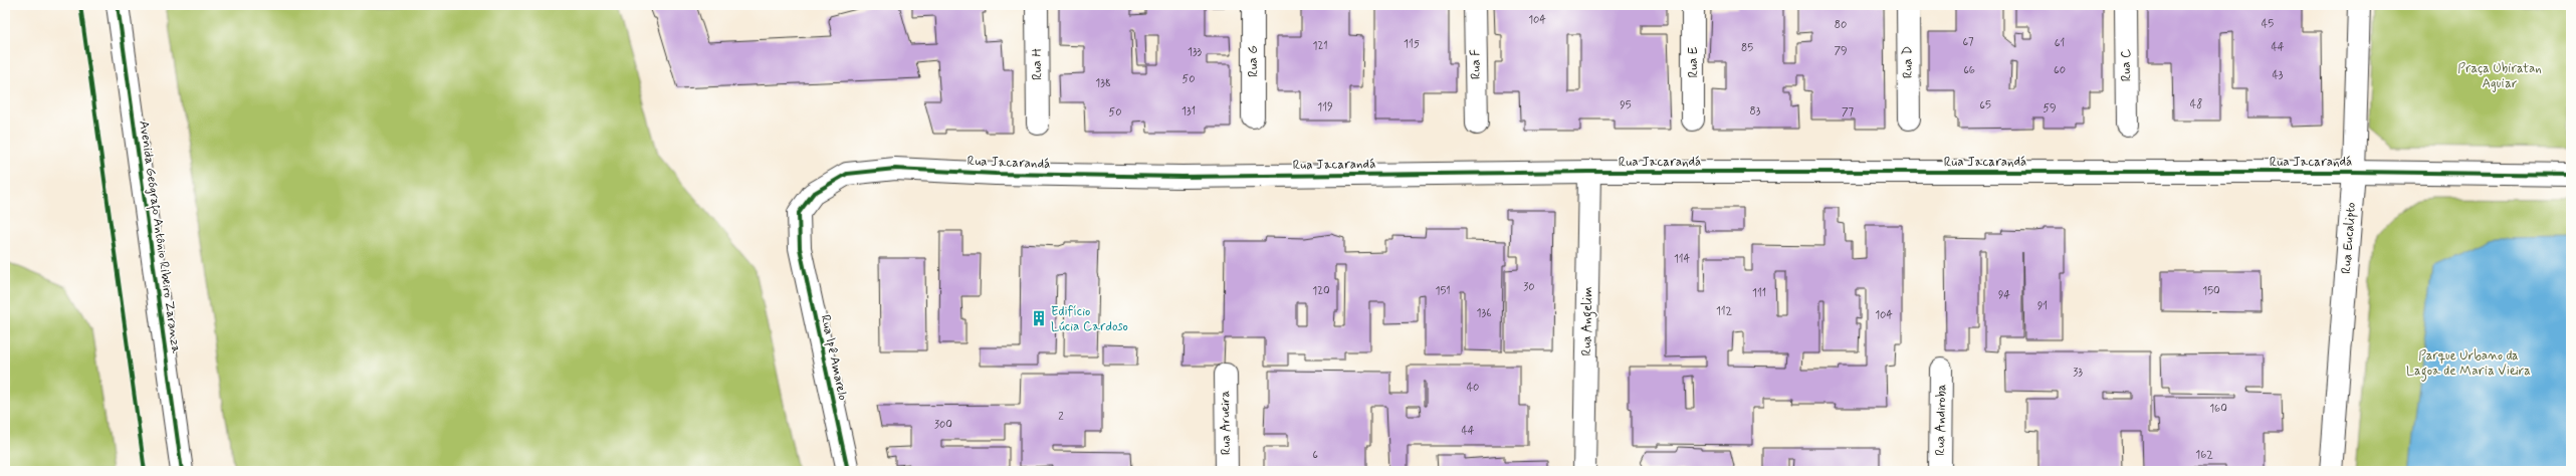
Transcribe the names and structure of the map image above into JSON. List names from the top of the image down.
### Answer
{
  "streets": {
    "street": [
      "Rua G",
      "Rua E",
      "Rua D",
      "Rua H",
      "Rua F",
      "Rua C",
      "Rua Jacarandá",
      "Avenida Geógrafo Antônio Ribeiro Zaranza",
      "Rua Eucalipto",
      "Rua Angelim",
      "Rua Ipê Amarelo",
      "Rua Andiroba",
      "Rua Arueira"
    ]
  },
  "crossings": [
    ["Rua Jacarandá", "Rua Eucalipto"],
    ["Rua Jacarandá", "Rua Angelim"],
    ["Rua Jacarandá", "Rua Ipê Amarelo"]
  ],
  "parks": ["Praça Ubiratan Aguiar", "Parque Urbano da Lagoa de Maria Vieira"],
  "places": {
    "building": ["Edifício Lúcia Cardoso"]
  },
  "house_numbers": [
    "104",
    "45",
    "80",
    "67",
    "61",
    "115",
    "121",
    "44",
    "85",
    "79",
    "133",
    "66",
    "60",
    "43",
    "50",
    "138",
    "48",
    "95",
    "65",
    "119",
    "59",
    "131",
    "83",
    "50",
    "77",
    "114",
    "30",
    "120",
    "151",
    "150",
    "111",
    "94",
    "91",
    "112",
    "136",
    "104",
    "33",
    "40",
    "160",
    "2",
    "300",
    "44",
    "6",
    "162"
  ]
}
